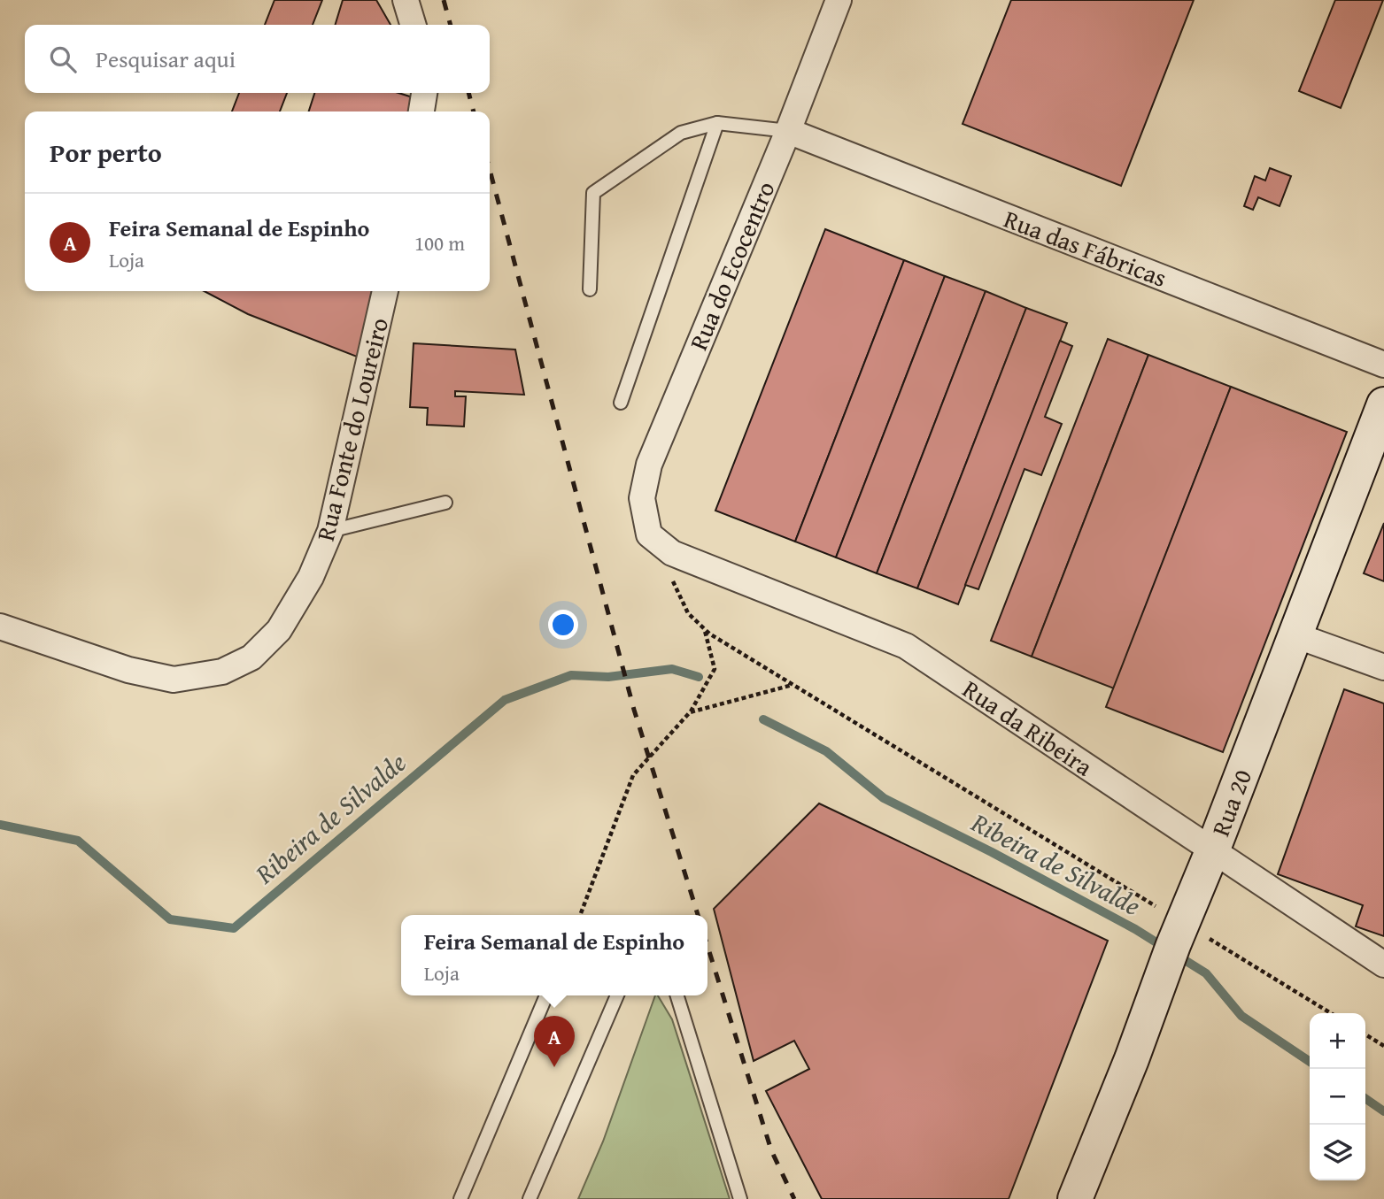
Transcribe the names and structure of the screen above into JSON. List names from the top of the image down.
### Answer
{
  "streets": {
    "main road": ["Rua 20"],
    "street": [
      "Rua das Fábricas",
      "Rua do Ecocentro",
      "Rua Fonte do Loureiro",
      "Rua da Ribeira"
    ]
  },
  "crossings": [
    ["Rua das Fábricas", "Rua do Ecocentro"],
    ["Rua do Ecocentro", "Rua da Ribeira"],
    ["Rua da Ribeira", "Rua 20"]
  ],
  "water": ["Ribeira de Silvalde"],
  "page": {
    "search": "Pesquisar aqui",
    "heading": "Por perto",
    "list": [
      {
        "mark": "A",
        "name": "Feira Semanal de Espinho",
        "note": "Loja",
        "value": "100 m"
      }
    ],
    "popup": ["Feira Semanal de Espinho", "Loja"],
    "map_buttons": ["+", "−"],
    "pins": "A"
  }
}
